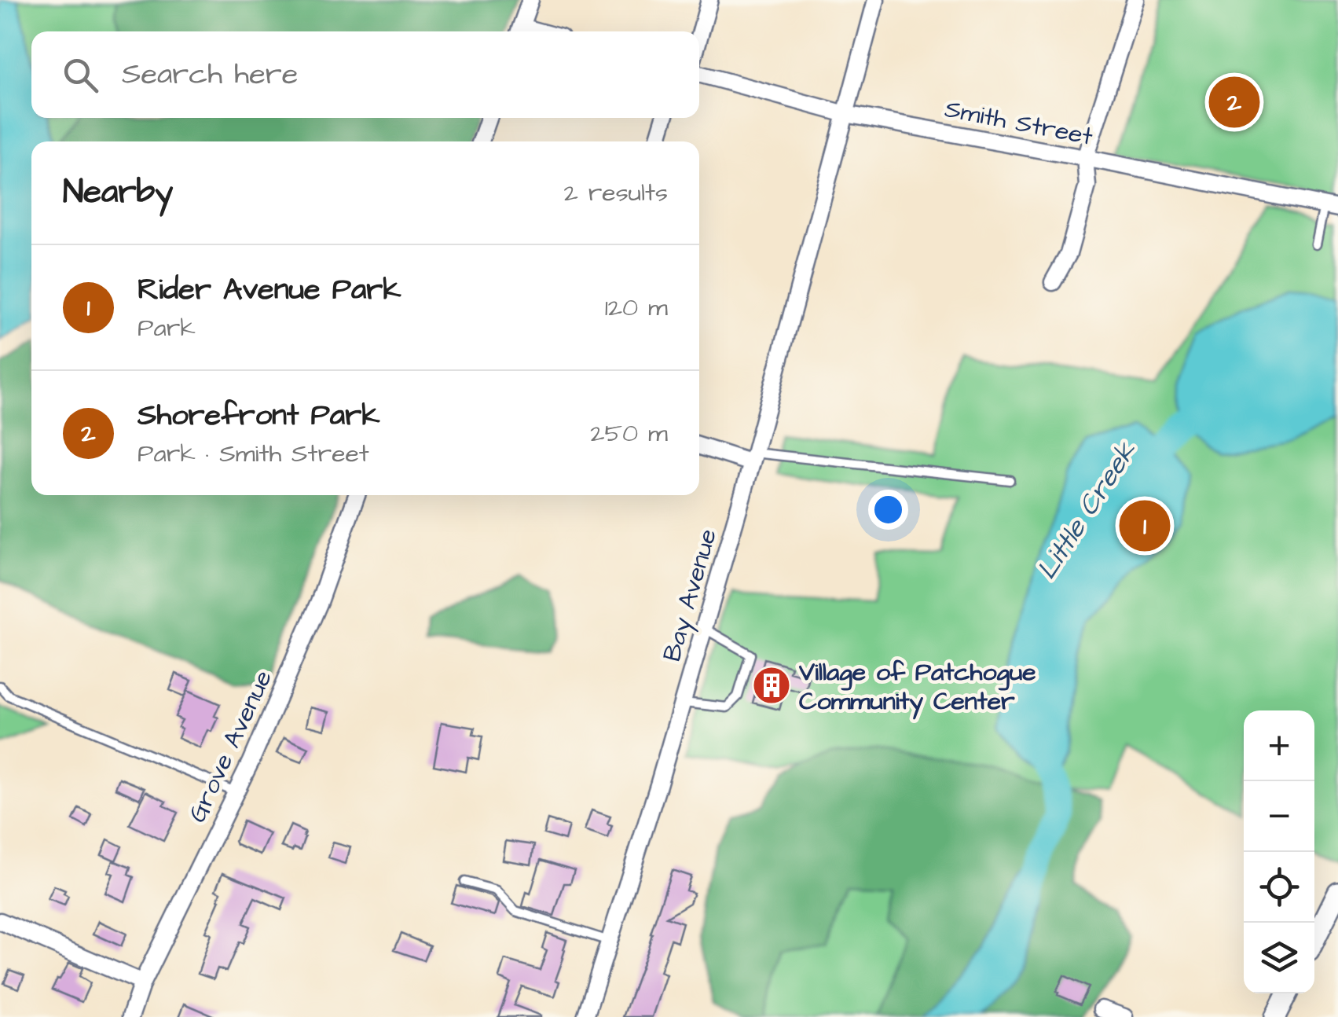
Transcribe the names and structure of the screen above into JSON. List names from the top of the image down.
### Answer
{
  "streets": {
    "street": ["Smith Street", "Bay Avenue", "Grove Avenue"]
  },
  "crossings": [
    ["Smith Street", "Bay Avenue"]
  ],
  "water": ["Little Creek"],
  "places": {
    "building": ["Village of Patchogue Community Center"]
  },
  "page": {
    "search": "Search here",
    "pins": ["2", "1"],
    "heading": ["Nearby", "2 results"],
    "list": [
      {
        "mark": "1",
        "name": "Rider Avenue Park",
        "note": "Park",
        "value": "120 m"
      },
      {
        "mark": "2",
        "name": "Shorefront Park",
        "note": "Park · Smith Street",
        "value": "250 m"
      }
    ],
    "map_buttons": ["+", "−"]
  }
}
